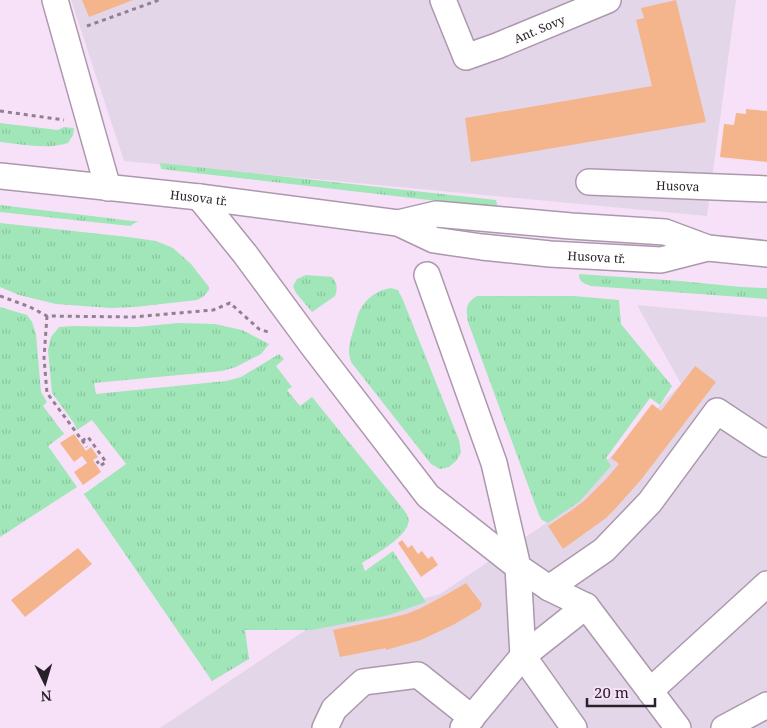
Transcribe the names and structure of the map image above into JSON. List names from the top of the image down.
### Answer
{
  "streets": {
    "street": ["Ant. Sovy", "Husova", "Husova tř."]
  },
  "scale_bar": "20 m",
  "north": "bottom"
}
